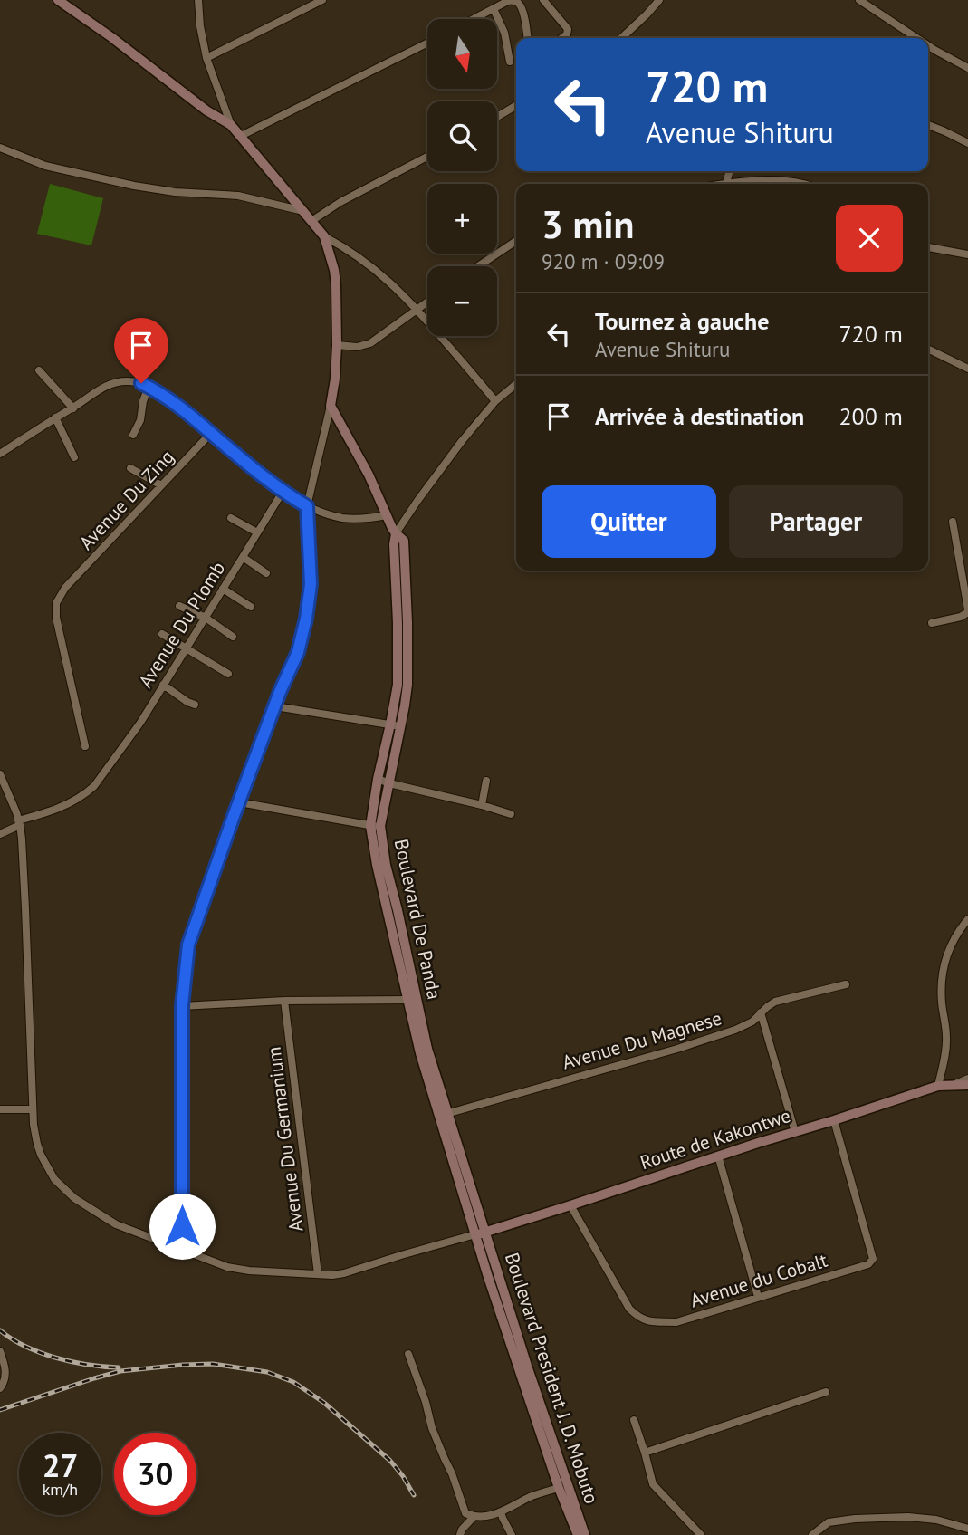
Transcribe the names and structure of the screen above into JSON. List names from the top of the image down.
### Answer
{
  "streets": {
    "street": [
      "Avenue Du Zing",
      "Avenue Du Plomb",
      "Boulevard De Panda",
      "Avenue Du Magnese",
      "Avenue Du Germanium",
      "Route de Kakontwe",
      "Avenue du Cobalt",
      "Boulevard President J. D. Mobuto"
    ]
  },
  "crossings": [
    ["Boulevard De Panda", "Avenue Du Magnese"],
    ["Boulevard De Panda", "Route de Kakontwe"],
    ["Boulevard De Panda", "Boulevard President J. D. Mobuto"],
    ["Route de Kakontwe", "Avenue du Cobalt"],
    ["Route de Kakontwe", "Boulevard President J. D. Mobuto"]
  ],
  "north": "bottom",
  "page": {
    "map_buttons": ["+", "−"],
    "turn": ["720 m", "Avenue Shituru"],
    "heading": ["3 min", "920 m · 09:09"],
    "list": [
      {
        "name": "Tournez à gauche",
        "note": "Avenue Shituru",
        "value": "720 m"
      },
      {
        "name": "Arrivée à destination",
        "value": "200 m"
      }
    ],
    "buttons": ["Quitter", "Partager"],
    "speed": "27 km/h",
    "limit": "30"
  }
}
